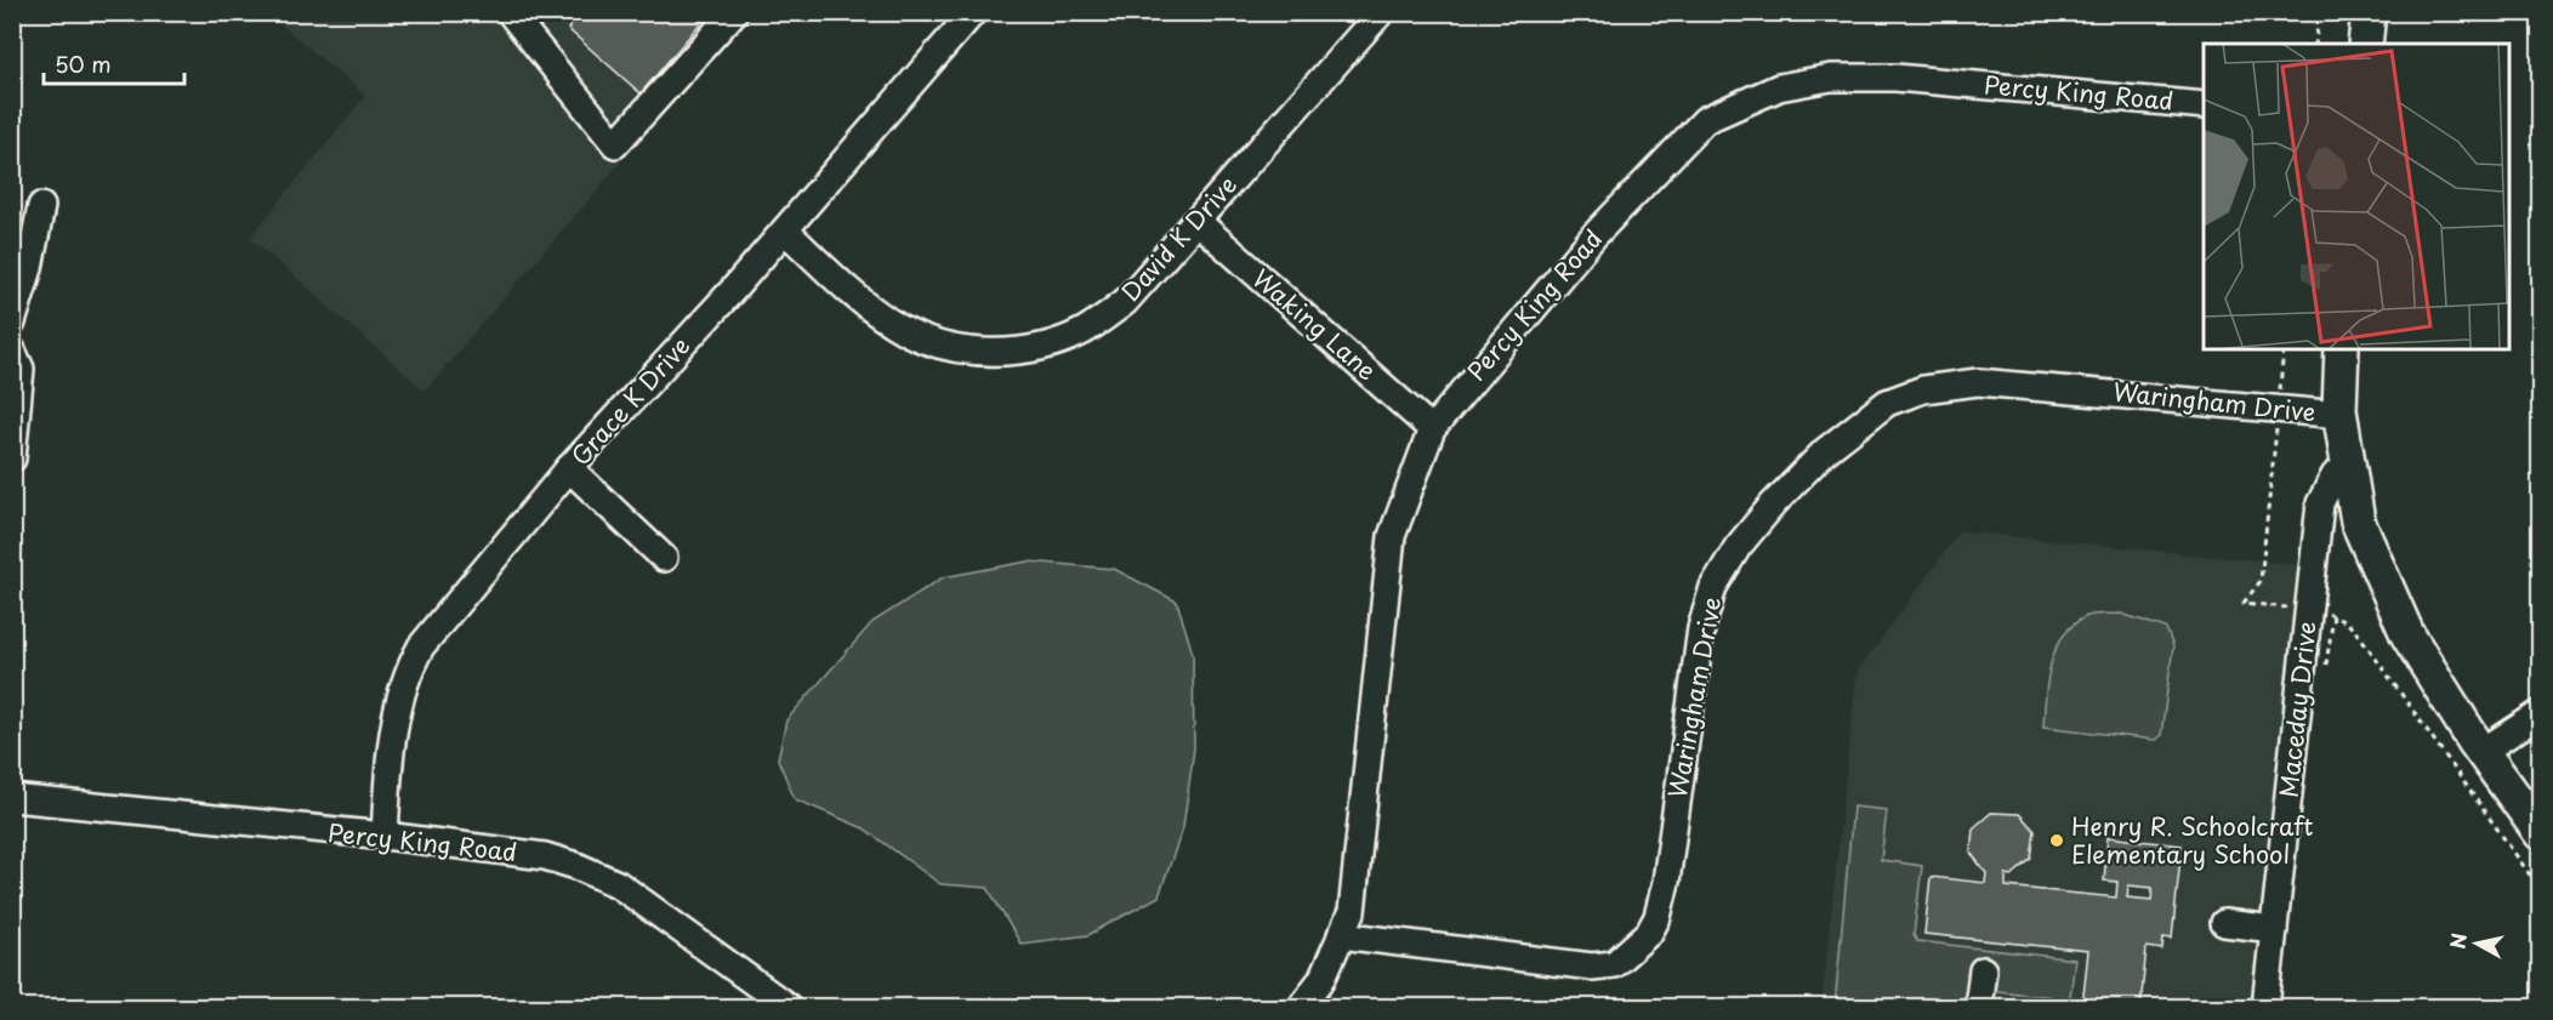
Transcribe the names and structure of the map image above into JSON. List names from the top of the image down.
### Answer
{
  "streets": {
    "street": [
      "Percy King Road",
      "David K Drive",
      "Waking Lane",
      "Grace K Drive",
      "Waringham Drive",
      "Maceday Drive"
    ]
  },
  "crossings": [
    ["Percy King Road", "Waking Lane"],
    ["Percy King Road", "Grace K Drive"],
    ["Percy King Road", "Waringham Drive"],
    ["David K Drive", "Waking Lane"],
    ["David K Drive", "Grace K Drive"]
  ],
  "places": ["Henry R. Schoolcraft Elementary School"],
  "scale_bar": "50 m",
  "north": "left"
}
